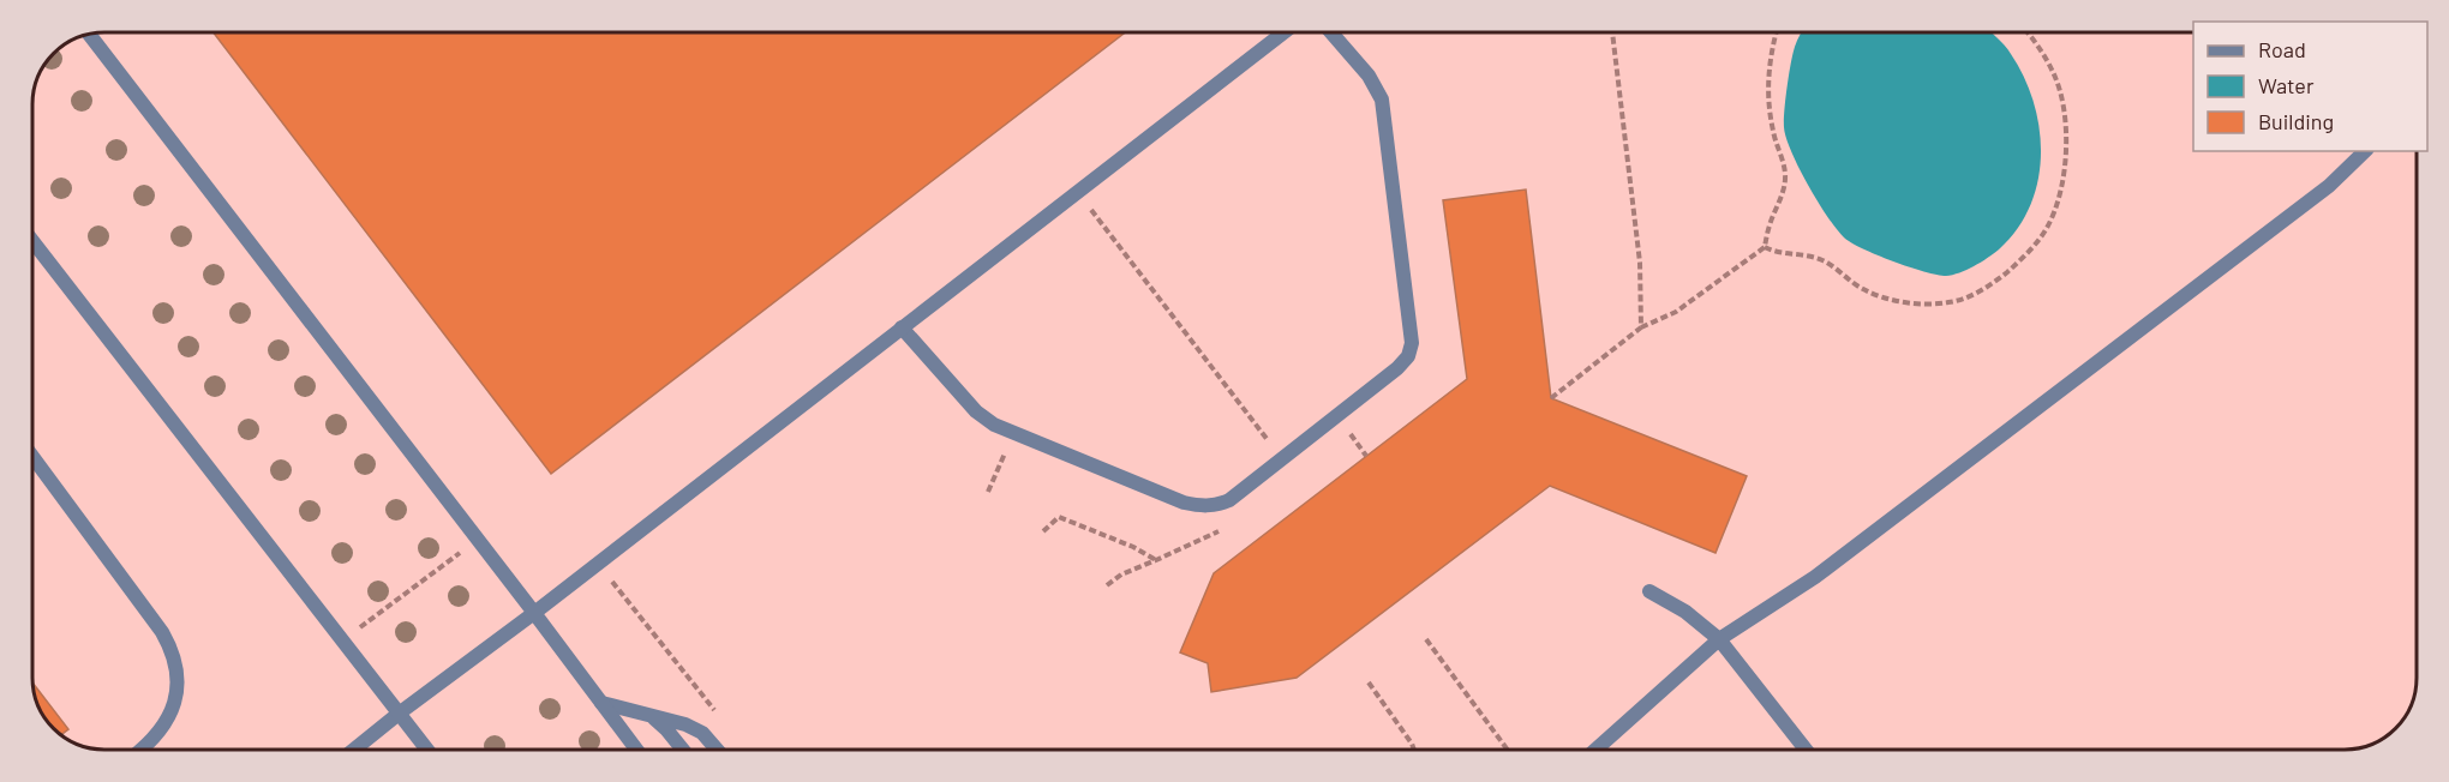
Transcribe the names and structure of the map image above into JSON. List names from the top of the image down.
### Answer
{
  "legend": ["Road", "Water", "Building"]
}
